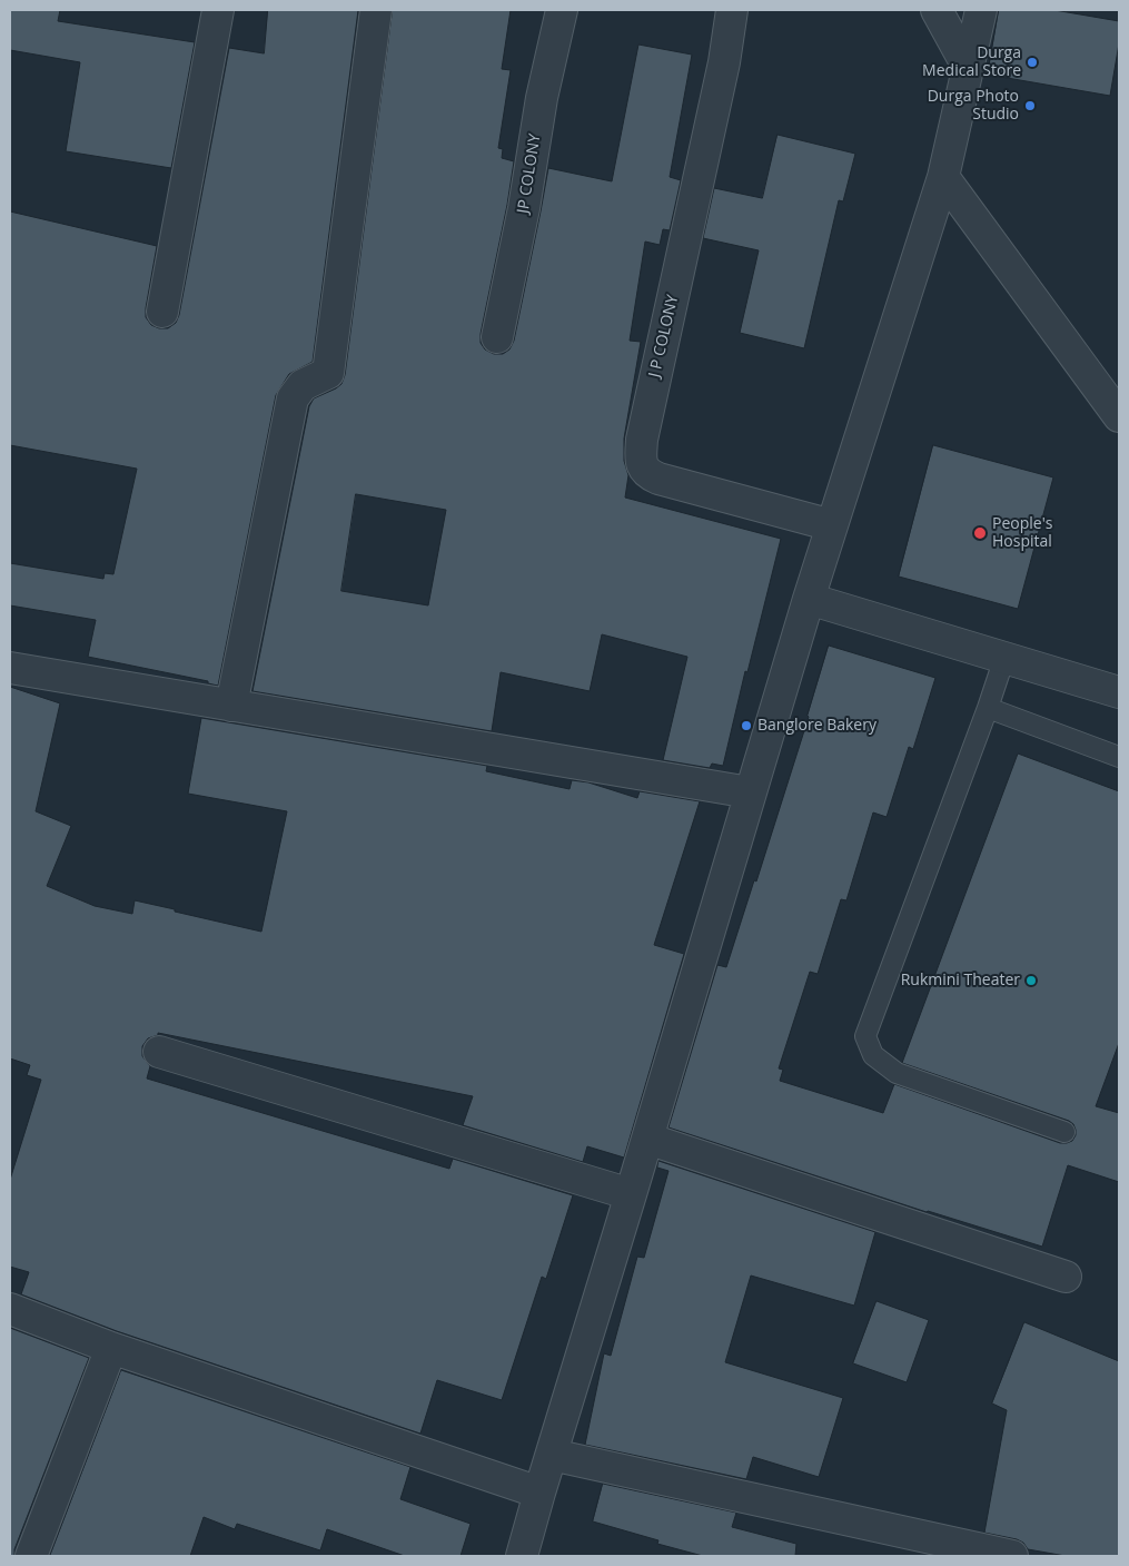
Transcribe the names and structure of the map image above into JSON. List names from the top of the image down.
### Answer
{
  "streets": {
    "street": ["JP COLONY", "J P COLONY"]
  },
  "places": [
    "Durga Medical Store",
    "Durga Photo Studio",
    "People's Hospital",
    "Banglore Bakery",
    "Rukmini Theater"
  ]
}
